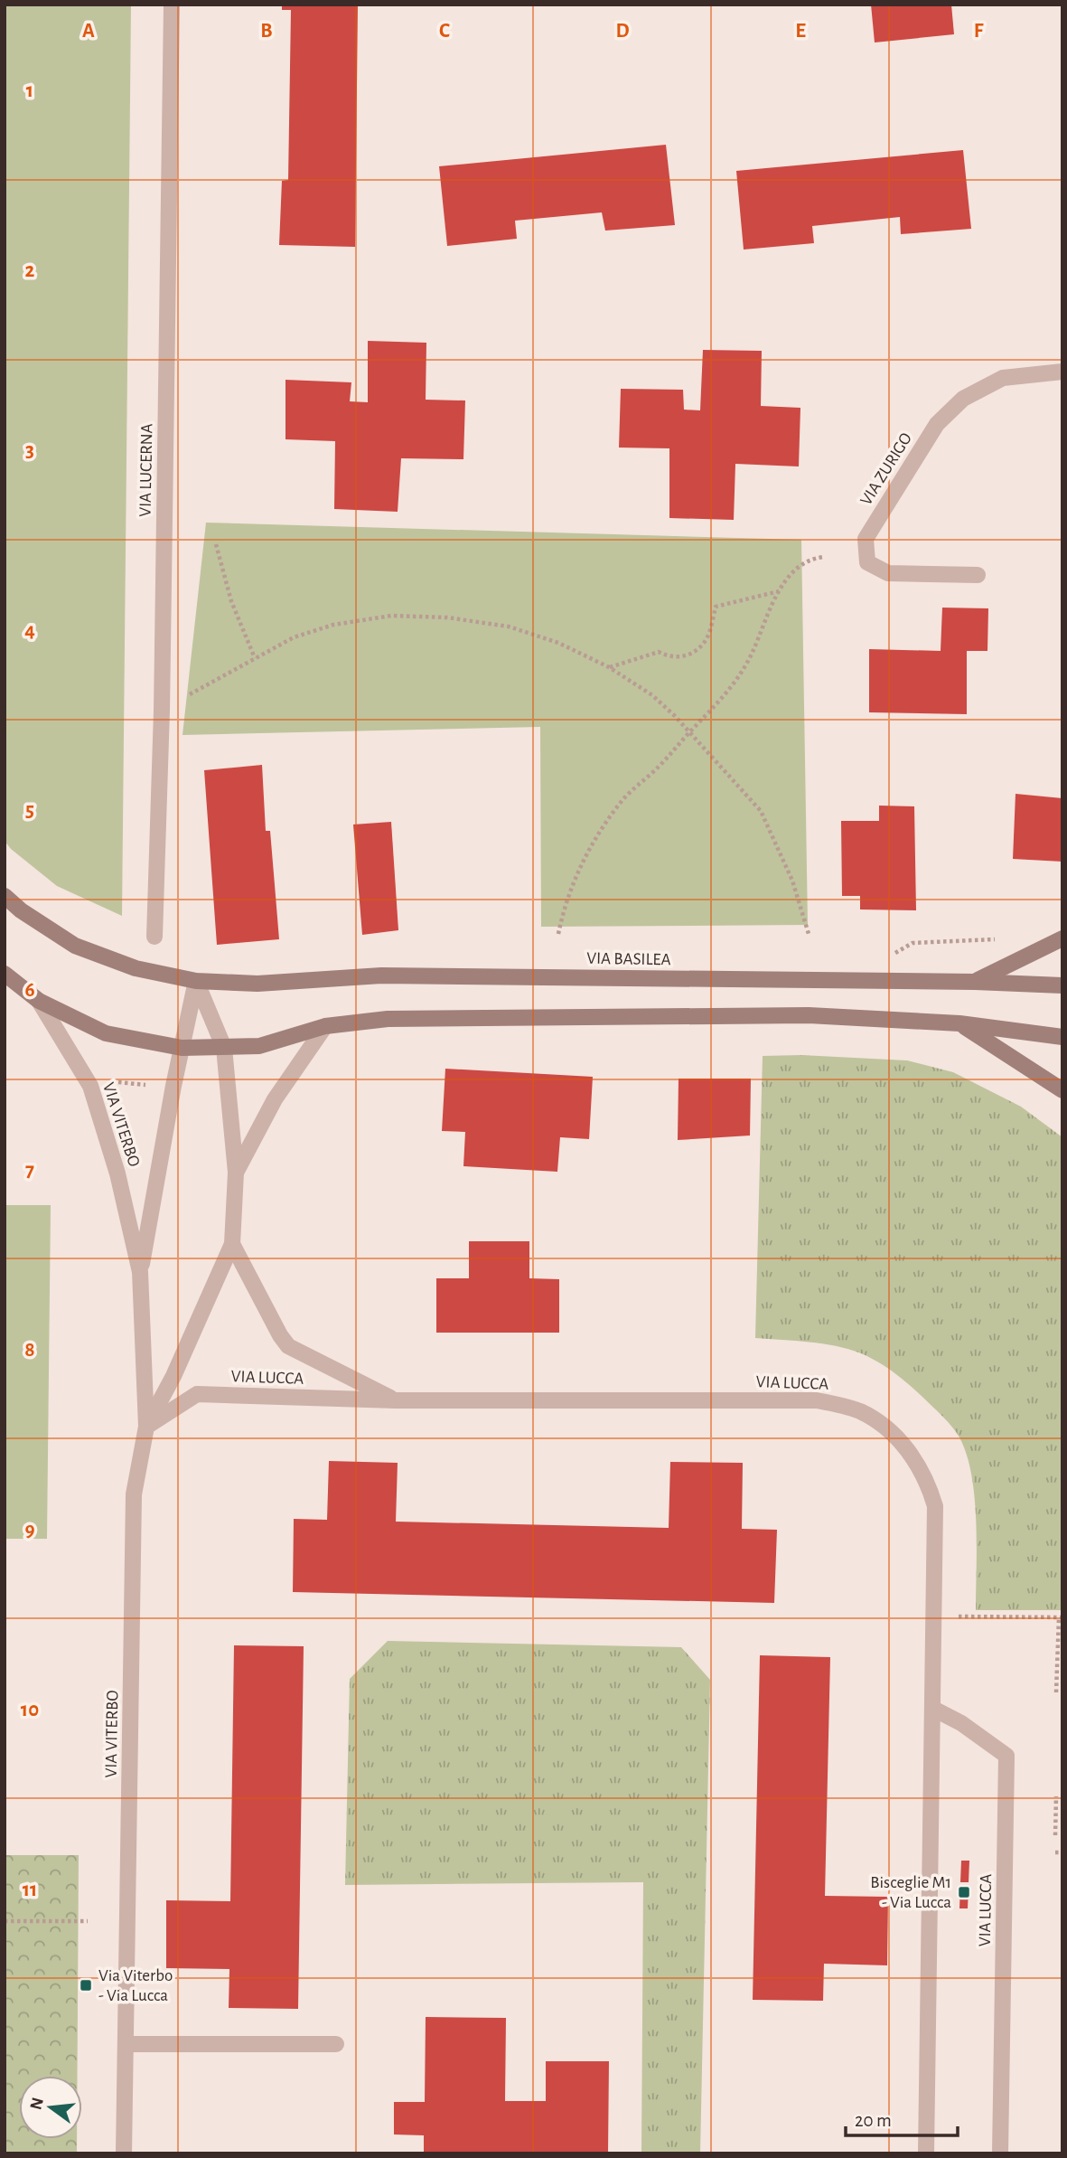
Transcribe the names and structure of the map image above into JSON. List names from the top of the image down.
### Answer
{
  "streets": {
    "main road": ["VIA BASILEA"],
    "street": [
      "VIA ZURIGO",
      "VIA LUCERNA",
      "VIA VITERBO",
      "VIA LUCCA"
    ]
  },
  "crossings": [
    ["VIA VITERBO", "VIA LUCCA"]
  ],
  "places": {
    "transit": ["Bisceglie M1 - Via Lucca", "Via Viterbo - Via Lucca"]
  },
  "scale_bar": "20 m",
  "north": "left",
  "grid": {
    "columns": [
      "A",
      "B",
      "C",
      "D",
      "E",
      "F"
    ],
    "rows": [
      "1",
      "2",
      "3",
      "4",
      "5",
      "6",
      "7",
      "8",
      "9",
      "10",
      "11"
    ]
  }
}
